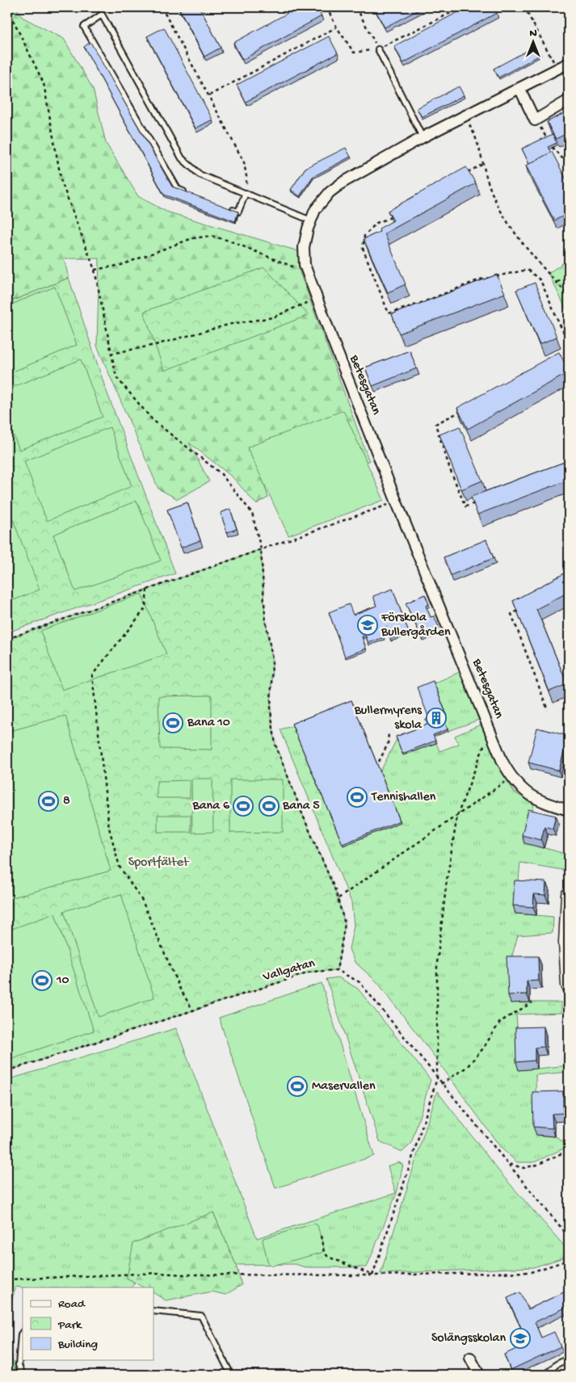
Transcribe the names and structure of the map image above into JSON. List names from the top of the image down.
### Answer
{
  "streets": {
    "street": ["Betesgatan"],
    "path": ["Vallgatan"]
  },
  "parks": ["Sportfältet"],
  "places": {
    "school or university": ["Förskola Bullergården", "Solängsskolan"],
    "building": ["Bullermyrens skola"],
    "sports": [
      "Bana 10",
      "Tennishallen",
      "8",
      "Bana 6",
      "Bana 5",
      "10",
      "Maservallen"
    ]
  },
  "legend": ["Road", "Park", "Building"],
  "north": "top"
}
